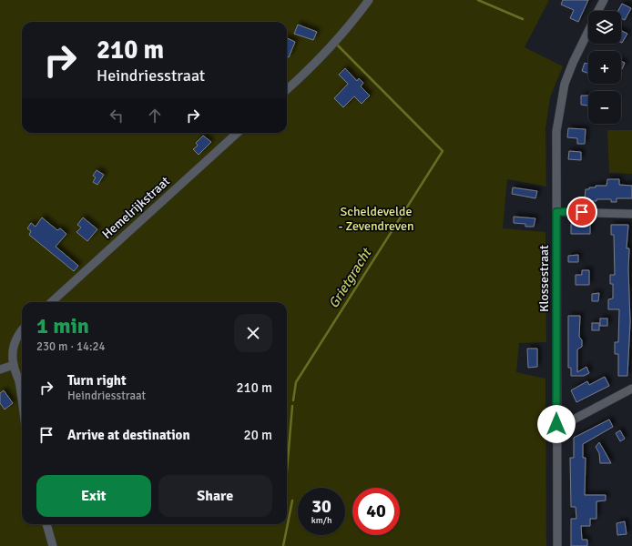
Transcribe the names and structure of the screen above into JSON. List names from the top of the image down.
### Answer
{
  "streets": {
    "street": ["Hemelrijkstraat", "Klossestraat"]
  },
  "water": ["Grietgracht"],
  "parks": ["Scheldevelde - Zevendreven"],
  "page": {
    "map_buttons": ["+", "−"],
    "turn": ["210 m", "Heindriesstraat"],
    "heading": ["1 min", "230 m · 14:24"],
    "list": [
      {
        "name": "Turn right",
        "note": "Heindriesstraat",
        "value": "210 m"
      },
      {
        "name": "Arrive at destination",
        "value": "20 m"
      }
    ],
    "buttons": ["Exit", "Share"],
    "speed": "30 km/h",
    "limit": "40"
  }
}
